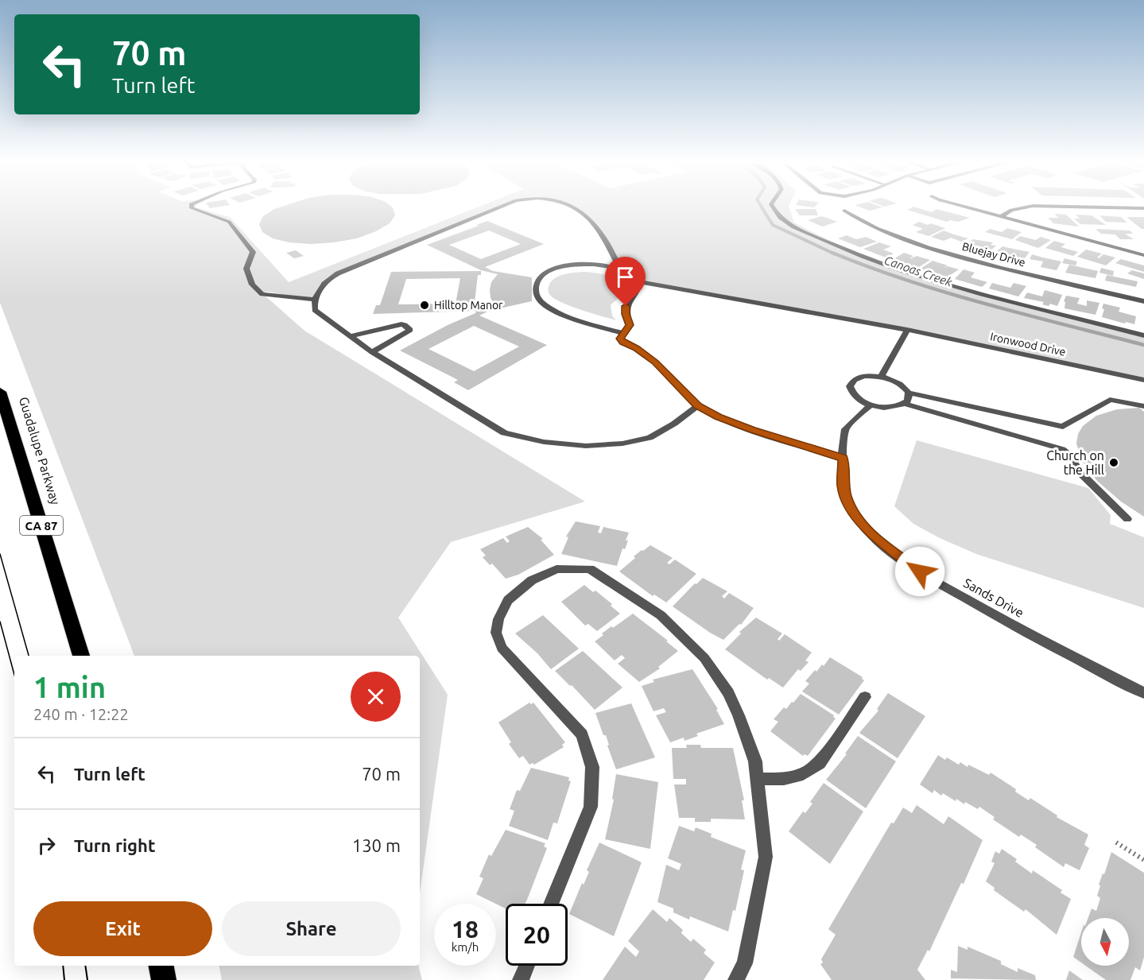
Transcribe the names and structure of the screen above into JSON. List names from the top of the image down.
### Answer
{
  "streets": {
    "highway": ["Guadalupe Parkway", "CA 87"],
    "street": ["Bluejay Drive", "Ironwood Drive", "Sands Drive"]
  },
  "water": ["Canoas Creek"],
  "places": ["Hilltop Manor", "Church on the Hill"],
  "north": "bottom",
  "page": {
    "turn": ["70 m", "Turn left"],
    "heading": ["1 min", "240 m · 12:22"],
    "list": [
      {
        "name": "Turn left",
        "value": "70 m"
      },
      {
        "name": "Turn right",
        "value": "130 m"
      }
    ],
    "buttons": ["Exit", "Share"],
    "speed": "18 km/h",
    "limit": "20"
  }
}
